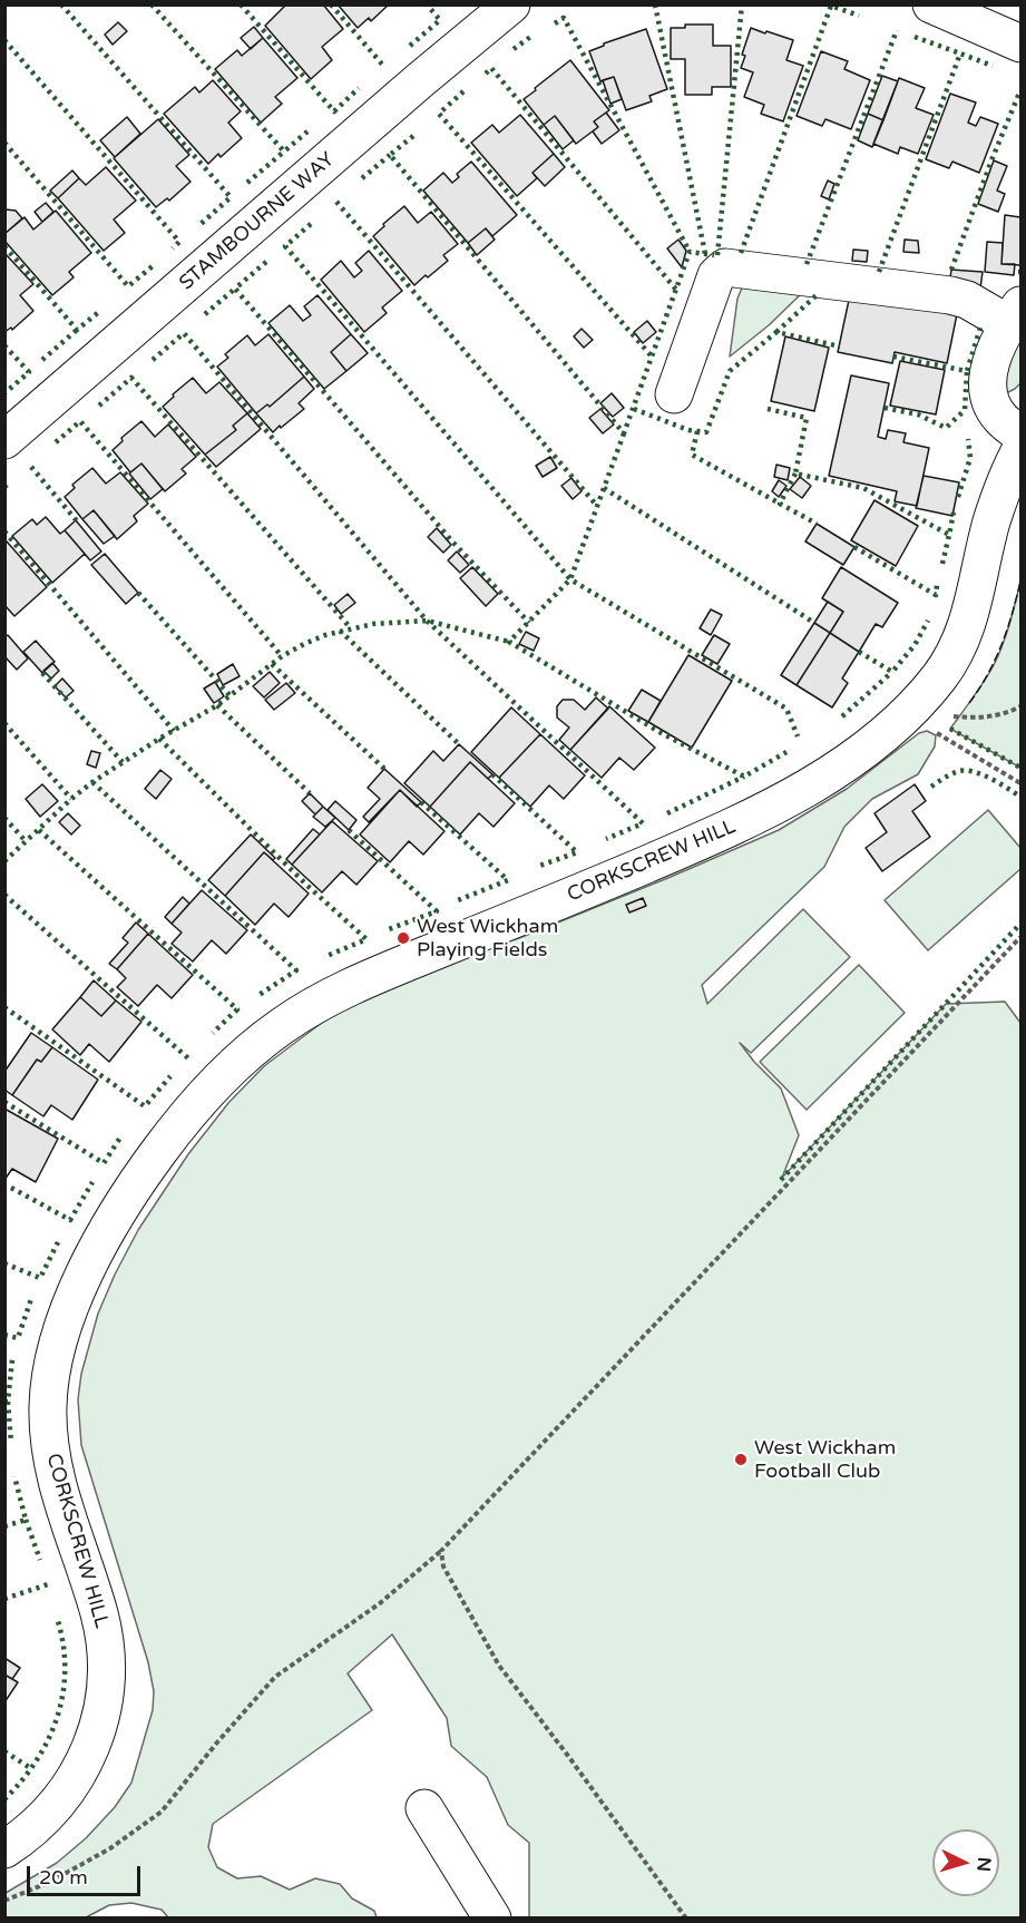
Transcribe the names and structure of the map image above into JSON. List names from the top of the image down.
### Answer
{
  "streets": {
    "street": ["STAMBOURNE WAY", "CORKSCREW HILL"]
  },
  "places": ["West Wickham Playing Fields", "West Wickham Football Club"],
  "scale_bar": "20 m",
  "north": "right"
}
